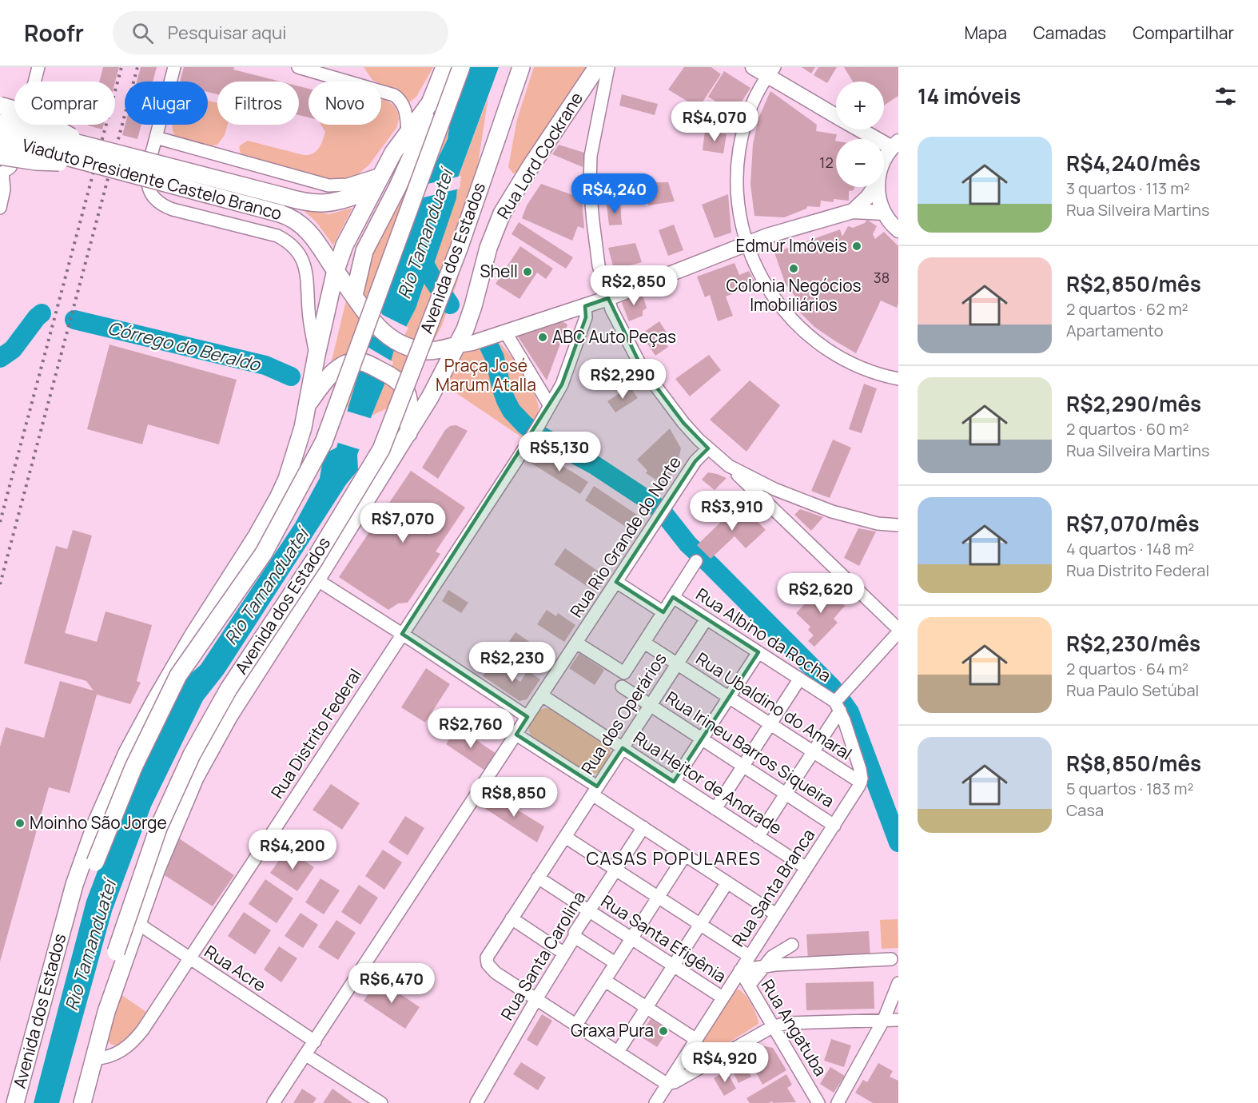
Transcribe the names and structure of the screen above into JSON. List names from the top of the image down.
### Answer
{
  "streets": {
    "highway": ["Rua Lord Cockrane", "Viaduto Presidente Castelo Branco", "Avenida dos Estados"],
    "street": [
      "Rua Rio Grande do Norte",
      "Rua Albino da Rocha",
      "Rua Ubaldino do Amaral",
      "Rua dos Operários",
      "Rua Distrito Federal",
      "Rua Irineu Barros Siqueira",
      "Rua Heitor de Andrade",
      "Rua Santa Branca",
      "Rua Santa Efigênia",
      "Rua Santa Carolina",
      "Rua Acre",
      "Rua Angatuba"
    ]
  },
  "crossings": [
    ["Rua Lord Cockrane", "Avenida dos Estados"],
    ["Viaduto Presidente Castelo Branco", "Avenida dos Estados"],
    ["Avenida dos Estados", "Rua Distrito Federal"],
    ["Avenida dos Estados", "Rua Acre"],
    ["Rua Rio Grande do Norte", "Rua Heitor de Andrade"],
    ["Rua Rio Grande do Norte", "Rua Acre"],
    ["Rua Albino da Rocha", "Rua dos Operários"],
    ["Rua Ubaldino do Amaral", "Rua dos Operários"],
    ["Rua Ubaldino do Amaral", "Rua Santa Branca"],
    ["Rua dos Operários", "Rua Irineu Barros Siqueira"],
    ["Rua dos Operários", "Rua Heitor de Andrade"],
    ["Rua dos Operários", "Rua Santa Efigênia"],
    ["Rua dos Operários", "Rua Santa Carolina"],
    ["Rua Distrito Federal", "Rua Acre"],
    ["Rua Irineu Barros Siqueira", "Rua Santa Branca"],
    ["Rua Heitor de Andrade", "Rua Santa Branca"],
    ["Rua Santa Branca", "Rua Santa Efigênia"],
    ["Rua Santa Branca", "Rua Angatuba"],
    ["Rua Santa Efigênia", "Rua Santa Carolina"]
  ],
  "districts": ["CASAS POPULARES"],
  "water": ["Rio Tamanduateí", "Córrego do Beraldo"],
  "parks": ["Praça José Marum Atalla"],
  "places": [
    "Edmur Imóveis",
    "Colonia Negócios Imobiliários",
    "Shell",
    "ABC Auto Peças",
    "Moinho São Jorge",
    "Graxa Pura"
  ],
  "house_numbers": ["12", "38"],
  "page": {
    "header": "Roofr",
    "search": "Pesquisar aqui",
    "nav": ["Mapa", "Camadas", "Compartilhar"],
    "heading": "14 imóveis",
    "map_buttons": ["+", "−"],
    "chip": [
      "Comprar",
      "Alugar",
      "Filtros",
      "Novo"
    ],
    "price": [
      "R$4,070",
      "R$4,240",
      "R$2,850",
      "R$2,290",
      "R$5,130",
      "R$3,910",
      "R$7,070",
      "R$2,620",
      "R$2,230",
      "R$2,760",
      "R$8,850",
      "R$4,200",
      "R$6,470",
      "R$4,920"
    ],
    "list": [
      {
        "name": "R$4,240/mês",
        "note": "3 quartos · 113 m² · Rua Silveira Martins"
      },
      {
        "name": "R$2,850/mês",
        "note": "2 quartos · 62 m² · Apartamento"
      },
      {
        "name": "R$2,290/mês",
        "note": "2 quartos · 60 m² · Rua Silveira Martins"
      },
      {
        "name": "R$7,070/mês",
        "note": "4 quartos · 148 m² · Rua Distrito Federal"
      },
      {
        "name": "R$2,230/mês",
        "note": "2 quartos · 64 m² · Rua Paulo Setúbal"
      },
      {
        "name": "R$8,850/mês",
        "note": "5 quartos · 183 m² · Casa"
      }
    ]
  }
}
